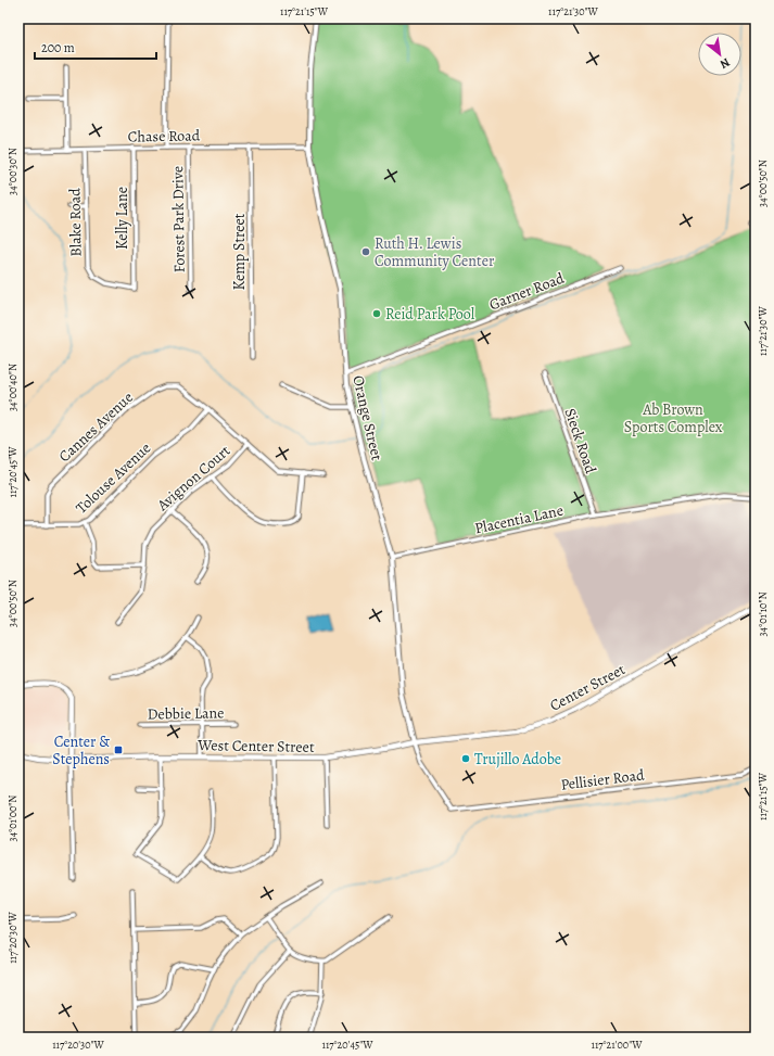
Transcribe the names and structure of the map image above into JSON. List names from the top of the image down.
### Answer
{
  "streets": {
    "main road": ["Center Street", "West Center Street"],
    "street": [
      "Chase Road",
      "Kelly Lane",
      "Forest Park Drive",
      "Blake Road",
      "Kemp Street",
      "Garner Road",
      "Orange Street",
      "Cannes Avenue",
      "Sieck Road",
      "Tolouse Avenue",
      "Avignon Court",
      "Placentia Lane",
      "Debbie Lane",
      "Pellisier Road"
    ]
  },
  "crossings": [
    ["Chase Road", "Kelly Lane"],
    ["Chase Road", "Forest Park Drive"],
    ["Chase Road", "Blake Road"],
    ["Chase Road", "Kemp Street"],
    ["Chase Road", "Orange Street"],
    ["Kelly Lane", "Blake Road"],
    ["Garner Road", "Orange Street"],
    ["Orange Street", "Placentia Lane"],
    ["Orange Street", "Center Street"],
    ["Orange Street", "West Center Street"],
    ["Orange Street", "Pellisier Road"],
    ["Cannes Avenue", "Tolouse Avenue"],
    ["Cannes Avenue", "Avignon Court"],
    ["Sieck Road", "Placentia Lane"],
    ["Center Street", "West Center Street"]
  ],
  "parks": ["Ab Brown Sports Complex"],
  "places": {
    "other": ["Ruth H. Lewis Community Center", "Reid Park Pool", "Trujillo Adobe"],
    "transit": ["Center & Stephens"]
  },
  "scale_bar": "200 m",
  "north": "bottom right",
  "coordinates": [
    "117°21'15\"W",
    "117°21'30\"W",
    "34°00'30\"N",
    "34°00'50\"N",
    "34°00'40\"N",
    "117°20'45\"W",
    "34°01'10\"N",
    "34°01'00\"N",
    "117°20'30\"W",
    "117°21'00\"W"
  ]
}
